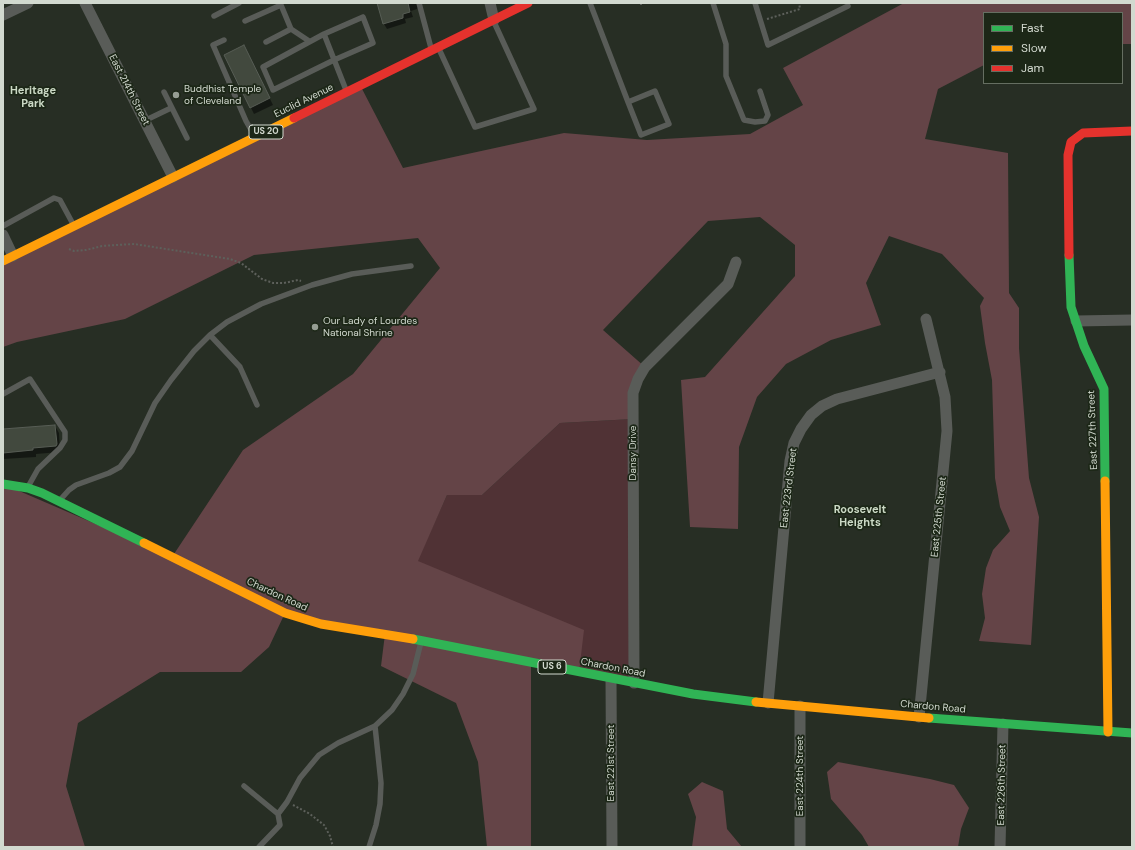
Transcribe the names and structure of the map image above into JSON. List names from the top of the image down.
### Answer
{
  "streets": {
    "main road": [
      "Euclid Avenue",
      "US 20",
      "East 227th Street",
      "Chardon Road",
      "US 6"
    ],
    "street": [
      "East 214th Street",
      "Dansy Drive",
      "East 223rd Street",
      "East 225th Street",
      "East 221st Street",
      "East 224th Street",
      "East 226th Street"
    ]
  },
  "crossings": [
    ["East 214th Street", "Euclid Avenue"],
    ["East 227th Street", "Chardon Road"],
    ["Dansy Drive", "Chardon Road"],
    ["East 223rd Street", "East 225th Street"],
    ["East 223rd Street", "Chardon Road"],
    ["East 225th Street", "Chardon Road"],
    ["Chardon Road", "East 221st Street"],
    ["Chardon Road", "East 224th Street"],
    ["Chardon Road", "East 226th Street"]
  ],
  "districts": ["Heritage Park", "Roosevelt Heights"],
  "places": ["Buddhist Temple of Cleveland", "Our Lady of Lourdes National Shrine"],
  "legend": ["Fast", "Slow", "Jam"]
}
